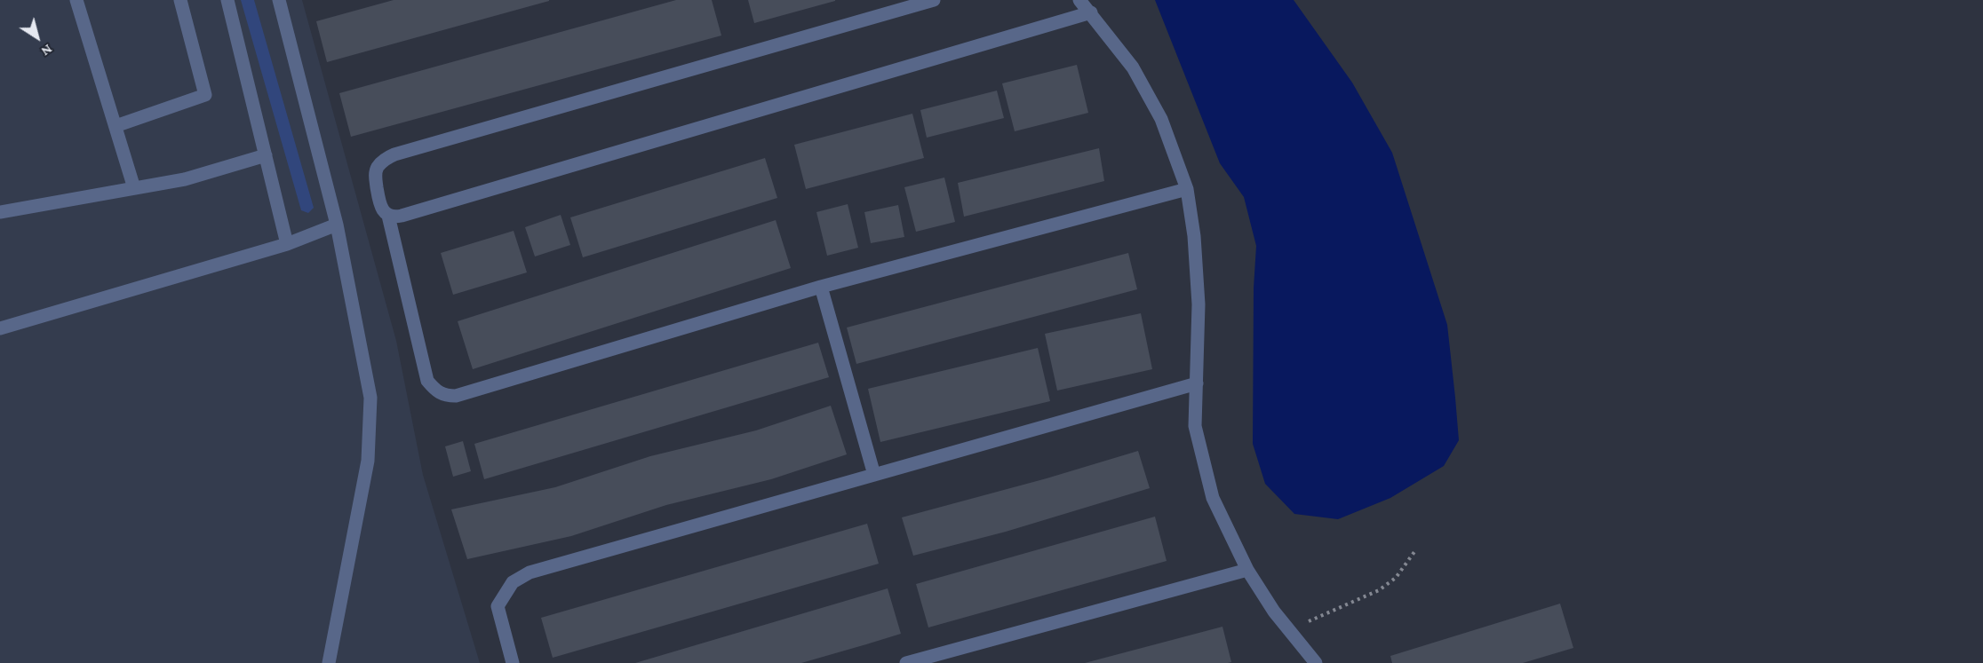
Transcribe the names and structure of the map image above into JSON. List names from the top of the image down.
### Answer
{
  "north": "bottom right"
}
